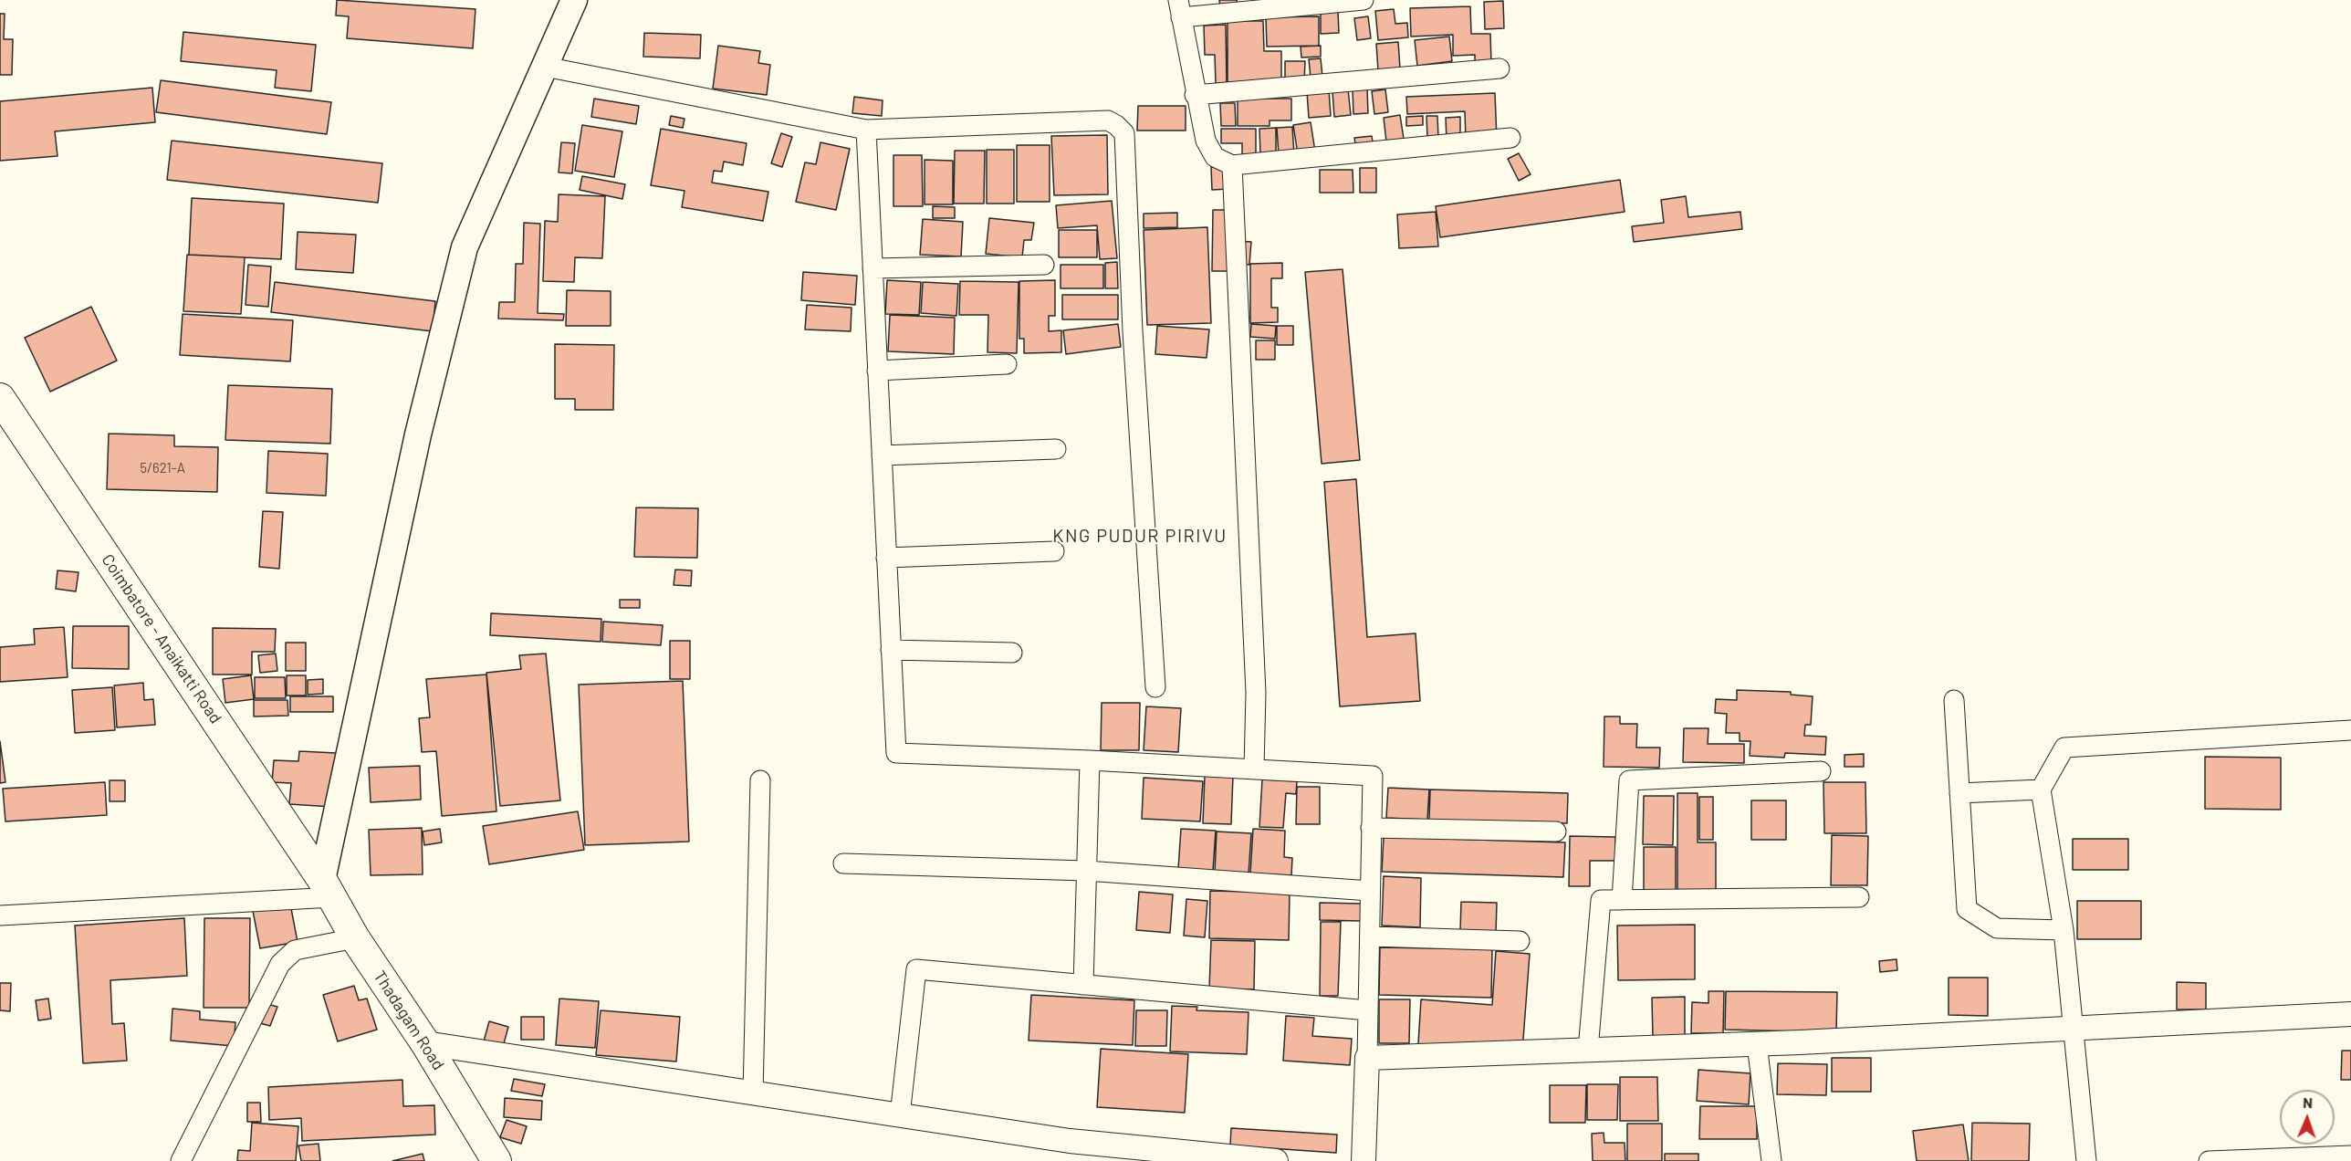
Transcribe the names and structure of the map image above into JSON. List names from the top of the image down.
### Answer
{
  "streets": {
    "main road": ["Coimbatore - Anaikatti Road", "Thadagam Road"]
  },
  "crossings": [
    ["Coimbatore - Anaikatti Road", "Thadagam Road"]
  ],
  "districts": ["KNG PUDUR PIRIVU"],
  "house_numbers": ["5/621-A"],
  "north": "top"
}
